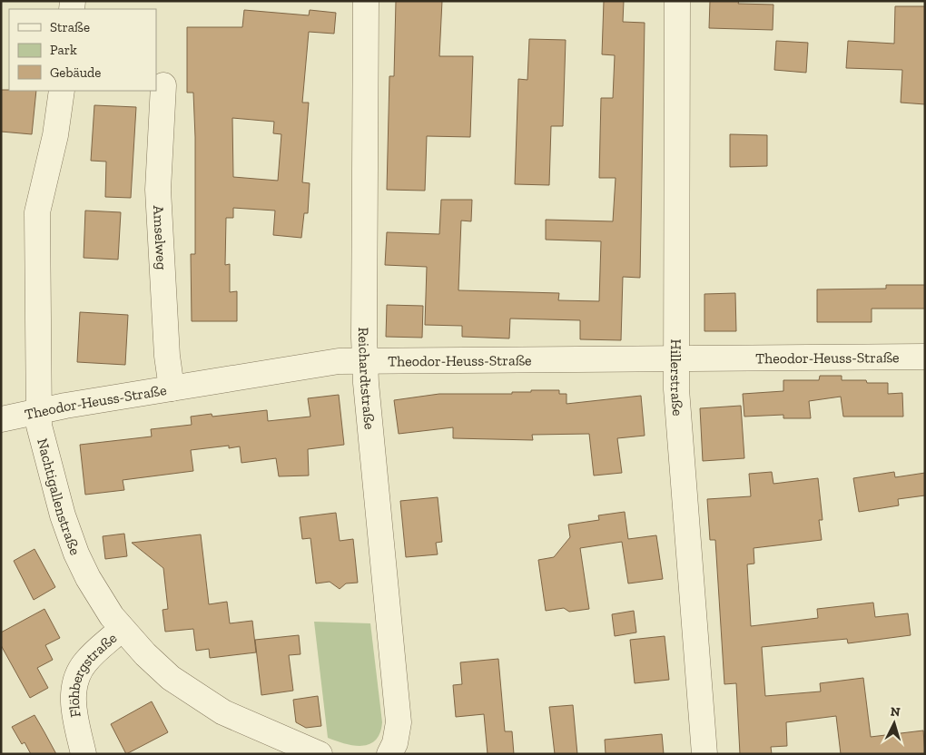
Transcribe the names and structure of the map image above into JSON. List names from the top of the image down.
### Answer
{
  "streets": {
    "street": [
      "Amselweg",
      "Theodor-Heuss-Straße",
      "Hillerstraße",
      "Reichardtstraße",
      "Nachtigallenstraße",
      "Flöhbergstraße"
    ]
  },
  "crossings": [
    ["Amselweg", "Theodor-Heuss-Straße"],
    ["Theodor-Heuss-Straße", "Hillerstraße"],
    ["Theodor-Heuss-Straße", "Reichardtstraße"],
    ["Theodor-Heuss-Straße", "Nachtigallenstraße"],
    ["Nachtigallenstraße", "Flöhbergstraße"]
  ],
  "legend": ["Straße", "Park", "Gebäude"],
  "north": "top"
}
